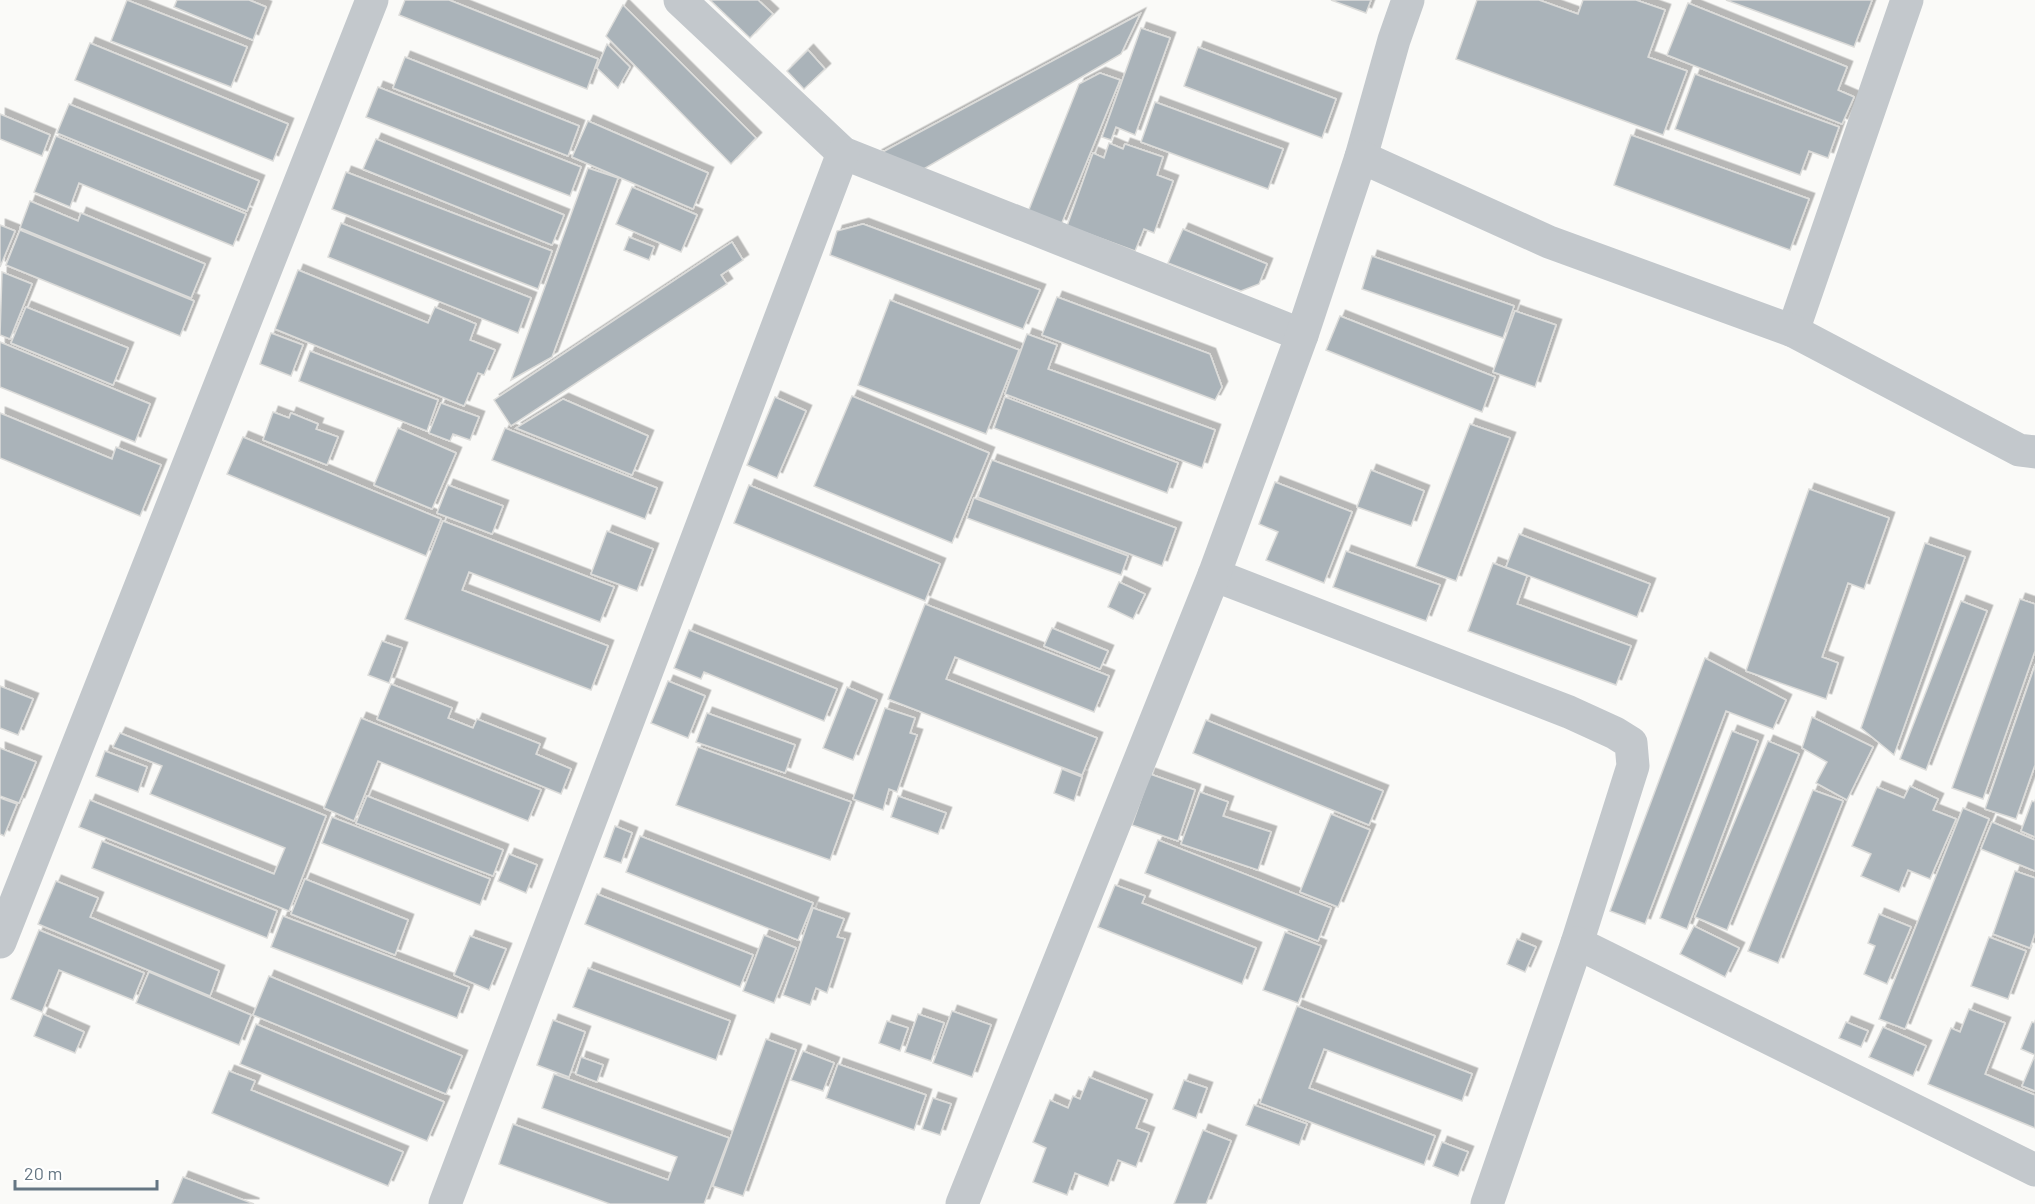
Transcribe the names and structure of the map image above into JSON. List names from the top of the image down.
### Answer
{
  "scale_bar": "20 m"
}
